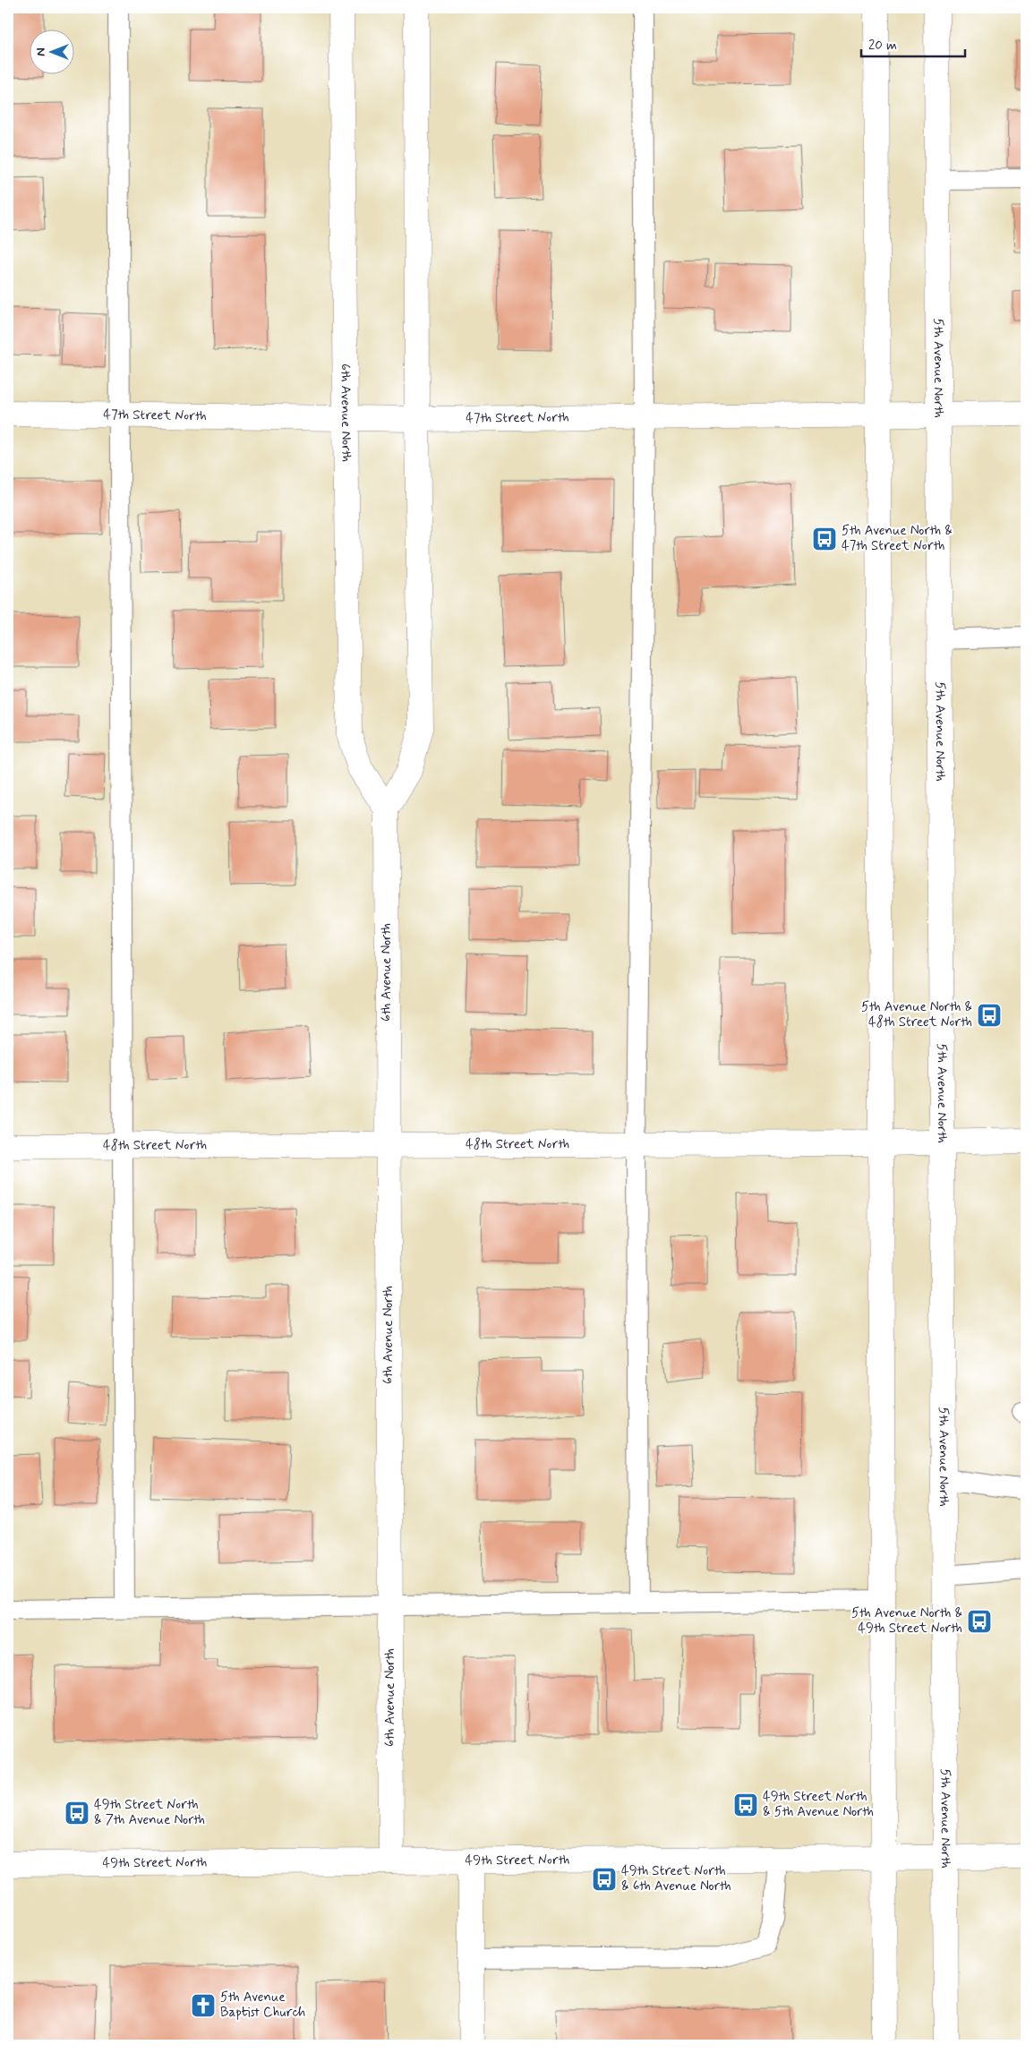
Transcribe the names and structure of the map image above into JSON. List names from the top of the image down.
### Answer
{
  "streets": {
    "main road": [
      "5th Avenue North",
      "6th Avenue North",
      "47th Street North",
      "48th Street North",
      "49th Street North"
    ]
  },
  "crossings": [
    ["5th Avenue North", "47th Street North"],
    ["5th Avenue North", "48th Street North"],
    ["5th Avenue North", "49th Street North"],
    ["6th Avenue North", "47th Street North"],
    ["6th Avenue North", "48th Street North"],
    ["6th Avenue North", "49th Street North"]
  ],
  "places": {
    "bus stop": [
      "5th Avenue North & 47th Street North",
      "5th Avenue North & 48th Street North",
      "5th Avenue North & 49th Street North",
      "49th Street North & 5th Avenue North",
      "49th Street North & 7th Avenue North",
      "49th Street North & 6th Avenue North"
    ],
    "church": ["5th Avenue Baptist Church"]
  },
  "scale_bar": "20 m",
  "north": "left"
}
